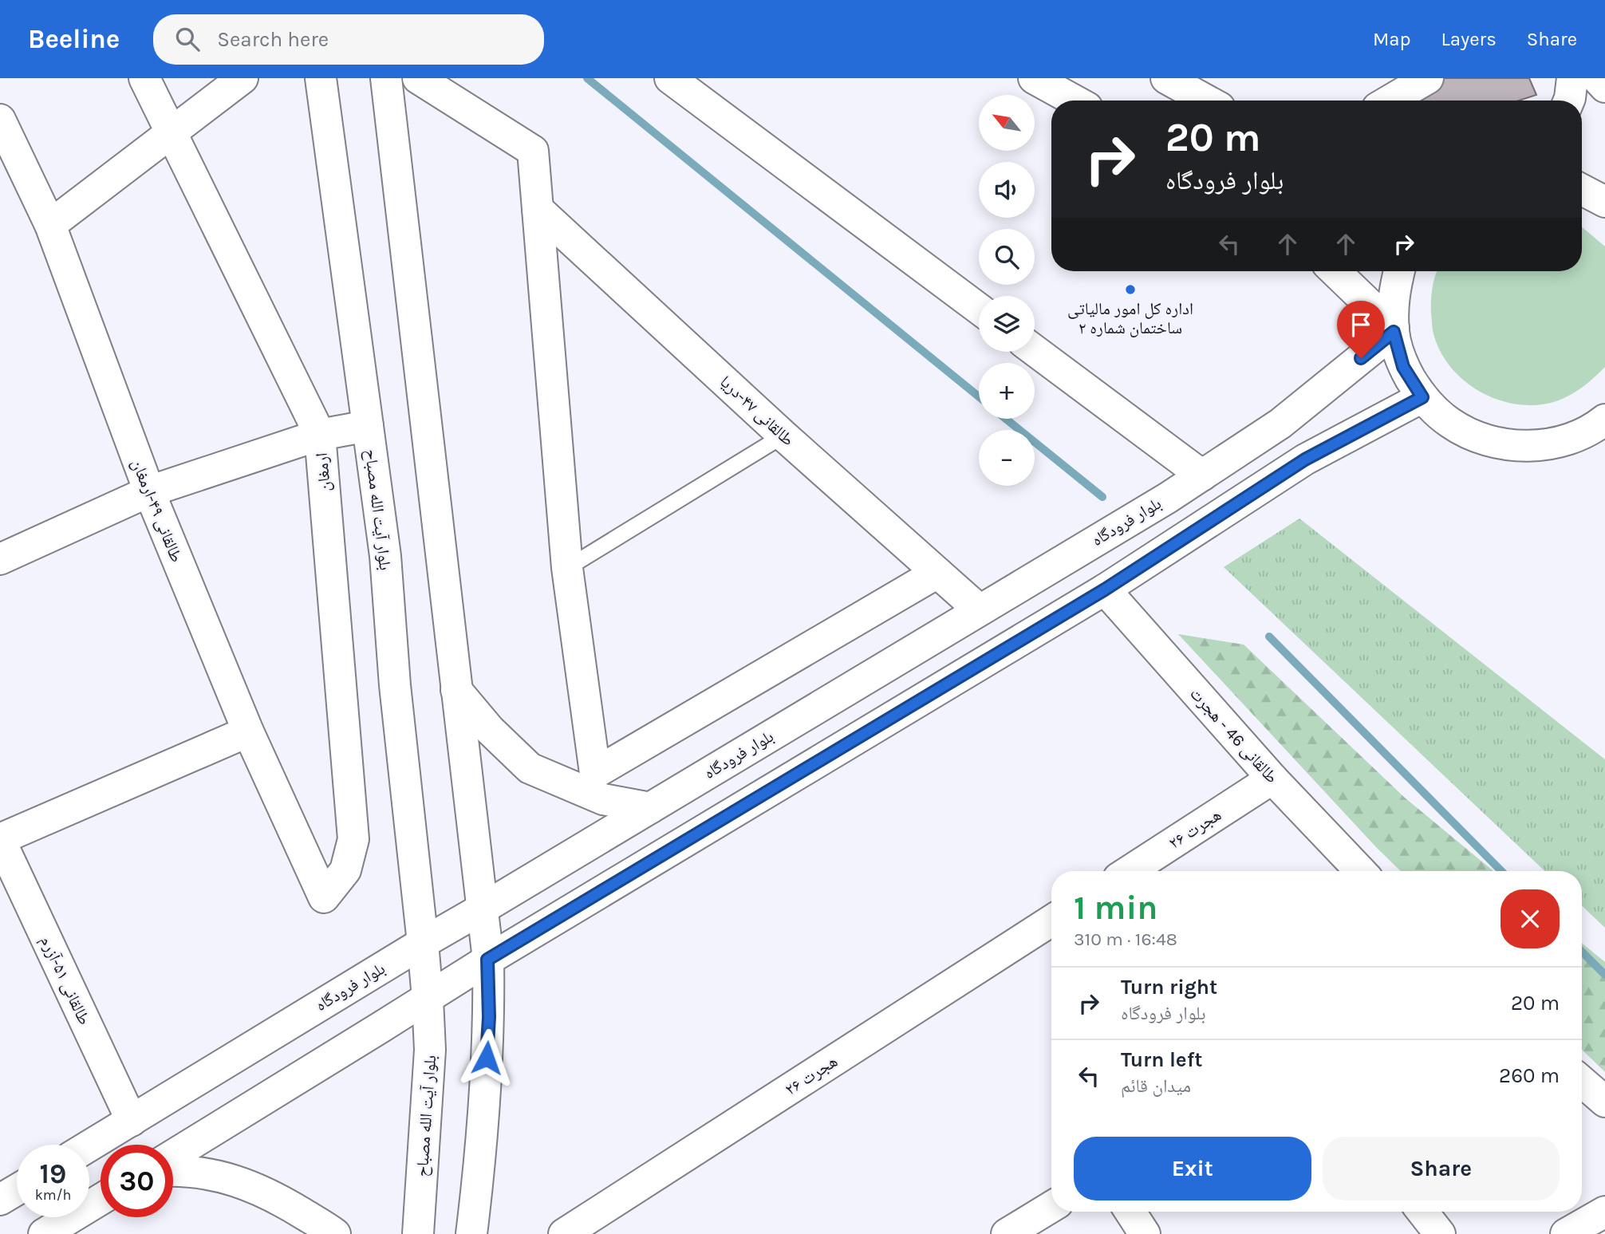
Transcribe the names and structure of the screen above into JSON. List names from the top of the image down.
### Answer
{
  "streets": {
    "street": [
      "طالقانی ۴۷-دریا",
      "ارمغان",
      "بلوار آیت الله مصباح",
      "طالقانی ۴۹-ارمغان",
      "بلوار فرودگاه",
      "طالقانی 46 - هجرت",
      "هجرت ۲۶",
      "طالقانی ۵۱-آزرم"
    ]
  },
  "crossings": [
    ["طالقانی ۴۷-دریا", "بلوار فرودگاه"],
    ["ارمغان", "طالقانی ۴۹-ارمغان"],
    ["بلوار آیت الله مصباح", "بلوار فرودگاه"],
    ["بلوار فرودگاه", "طالقانی ۵۱-آزرم"],
    ["طالقانی 46 - هجرت", "هجرت ۲۶"]
  ],
  "places": ["اداره کل امور مالیاتی ساختمان شماره ۲"],
  "north": "top left",
  "page": {
    "header": "Beeline",
    "search": "Search here",
    "nav": ["Map", "Layers", "Share"],
    "map_buttons": ["+", "−"],
    "turn": ["20 m", "بلوار فرودگاه"],
    "heading": ["1 min", "310 m · 16:48"],
    "list": [
      {
        "name": "Turn right",
        "note": "بلوار فرودگاه",
        "value": "20 m"
      },
      {
        "name": "Turn left",
        "note": "میدان قائم",
        "value": "260 m"
      }
    ],
    "buttons": ["Exit", "Share"],
    "speed": "19 km/h",
    "limit": "30"
  }
}
